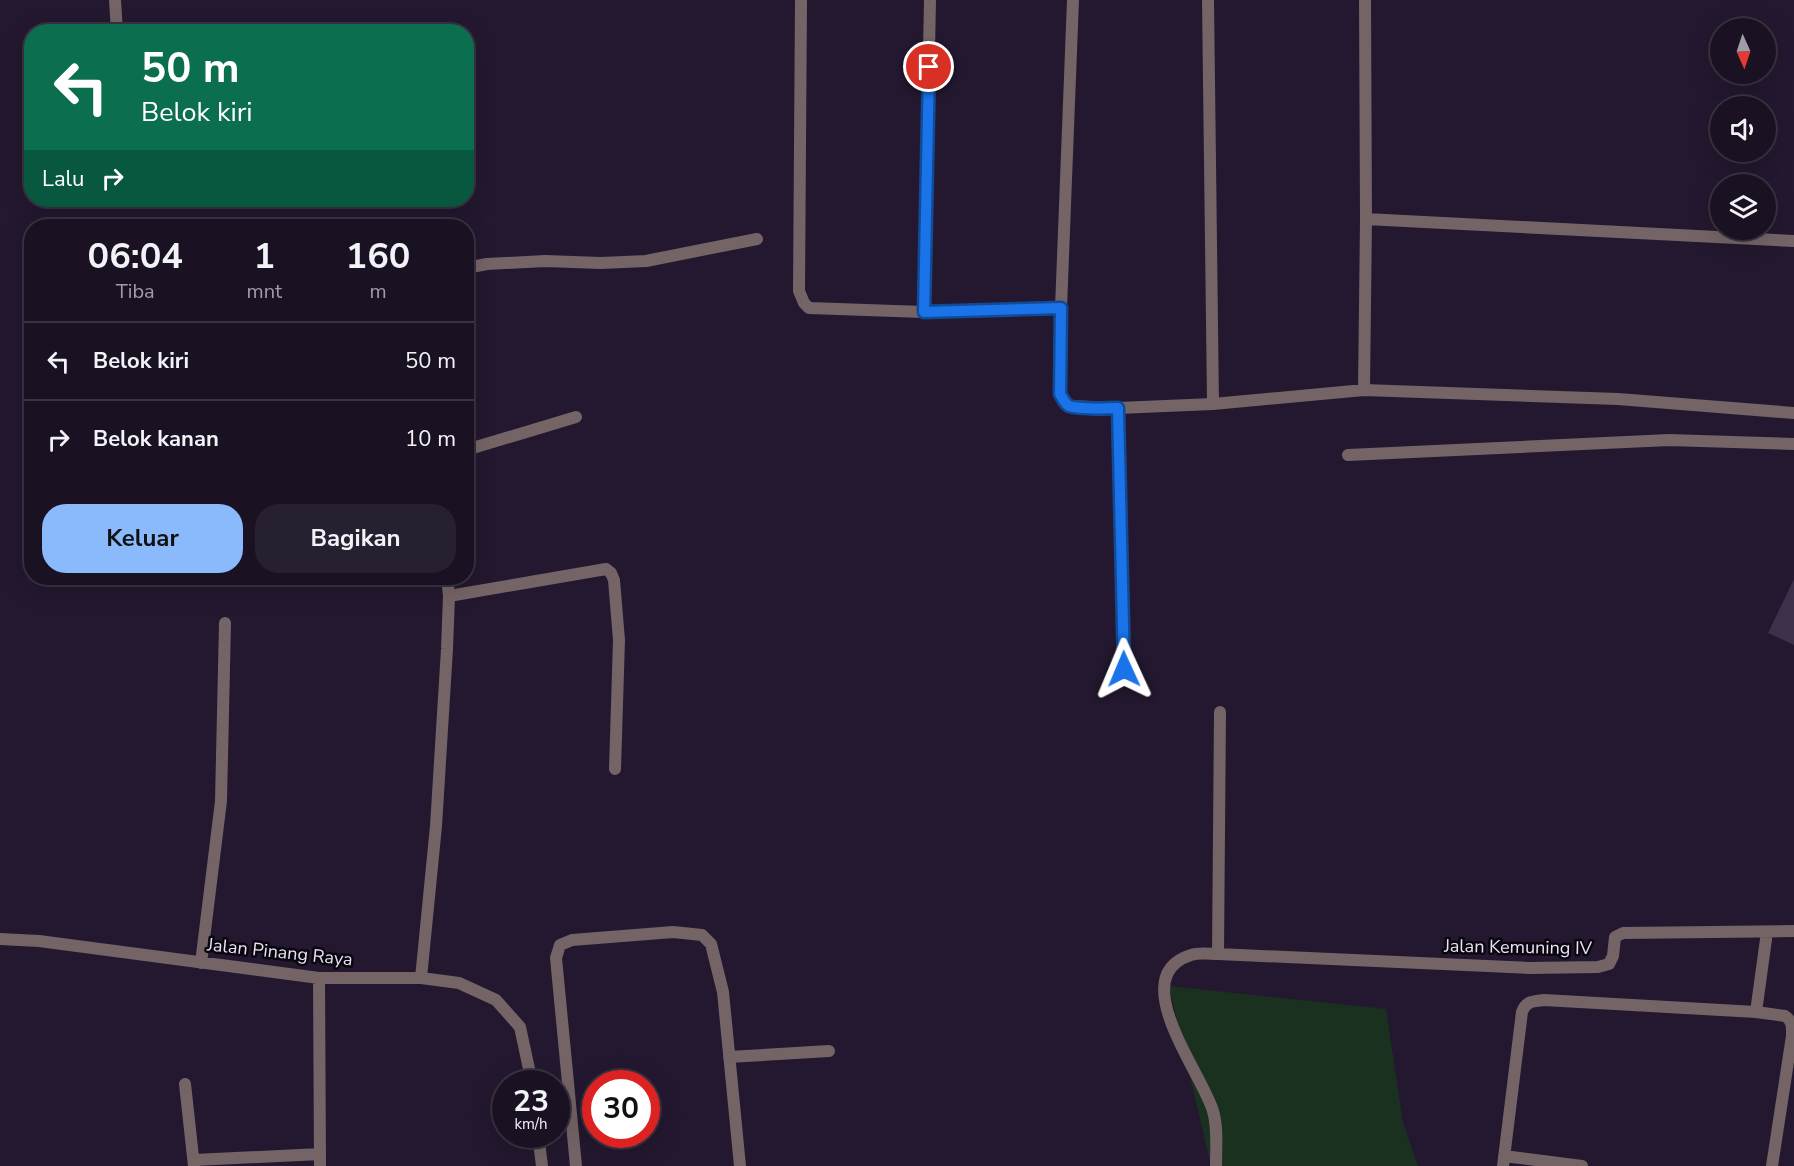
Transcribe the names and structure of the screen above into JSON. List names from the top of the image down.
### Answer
{
  "streets": {
    "street": ["Jalan Kemuning IV", "Jalan Pinang Raya"]
  },
  "north": "bottom",
  "page": {
    "turn": ["50 m", "Belok kiri"],
    "then": "Lalu",
    "eta": [
      "06:04",
      "Tiba",
      "1",
      "mnt",
      "160",
      "m"
    ],
    "list": [
      {
        "name": "Belok kiri",
        "value": "50 m"
      },
      {
        "name": "Belok kanan",
        "value": "10 m"
      }
    ],
    "buttons": ["Keluar", "Bagikan"],
    "speed": "23 km/h",
    "limit": "30"
  }
}
